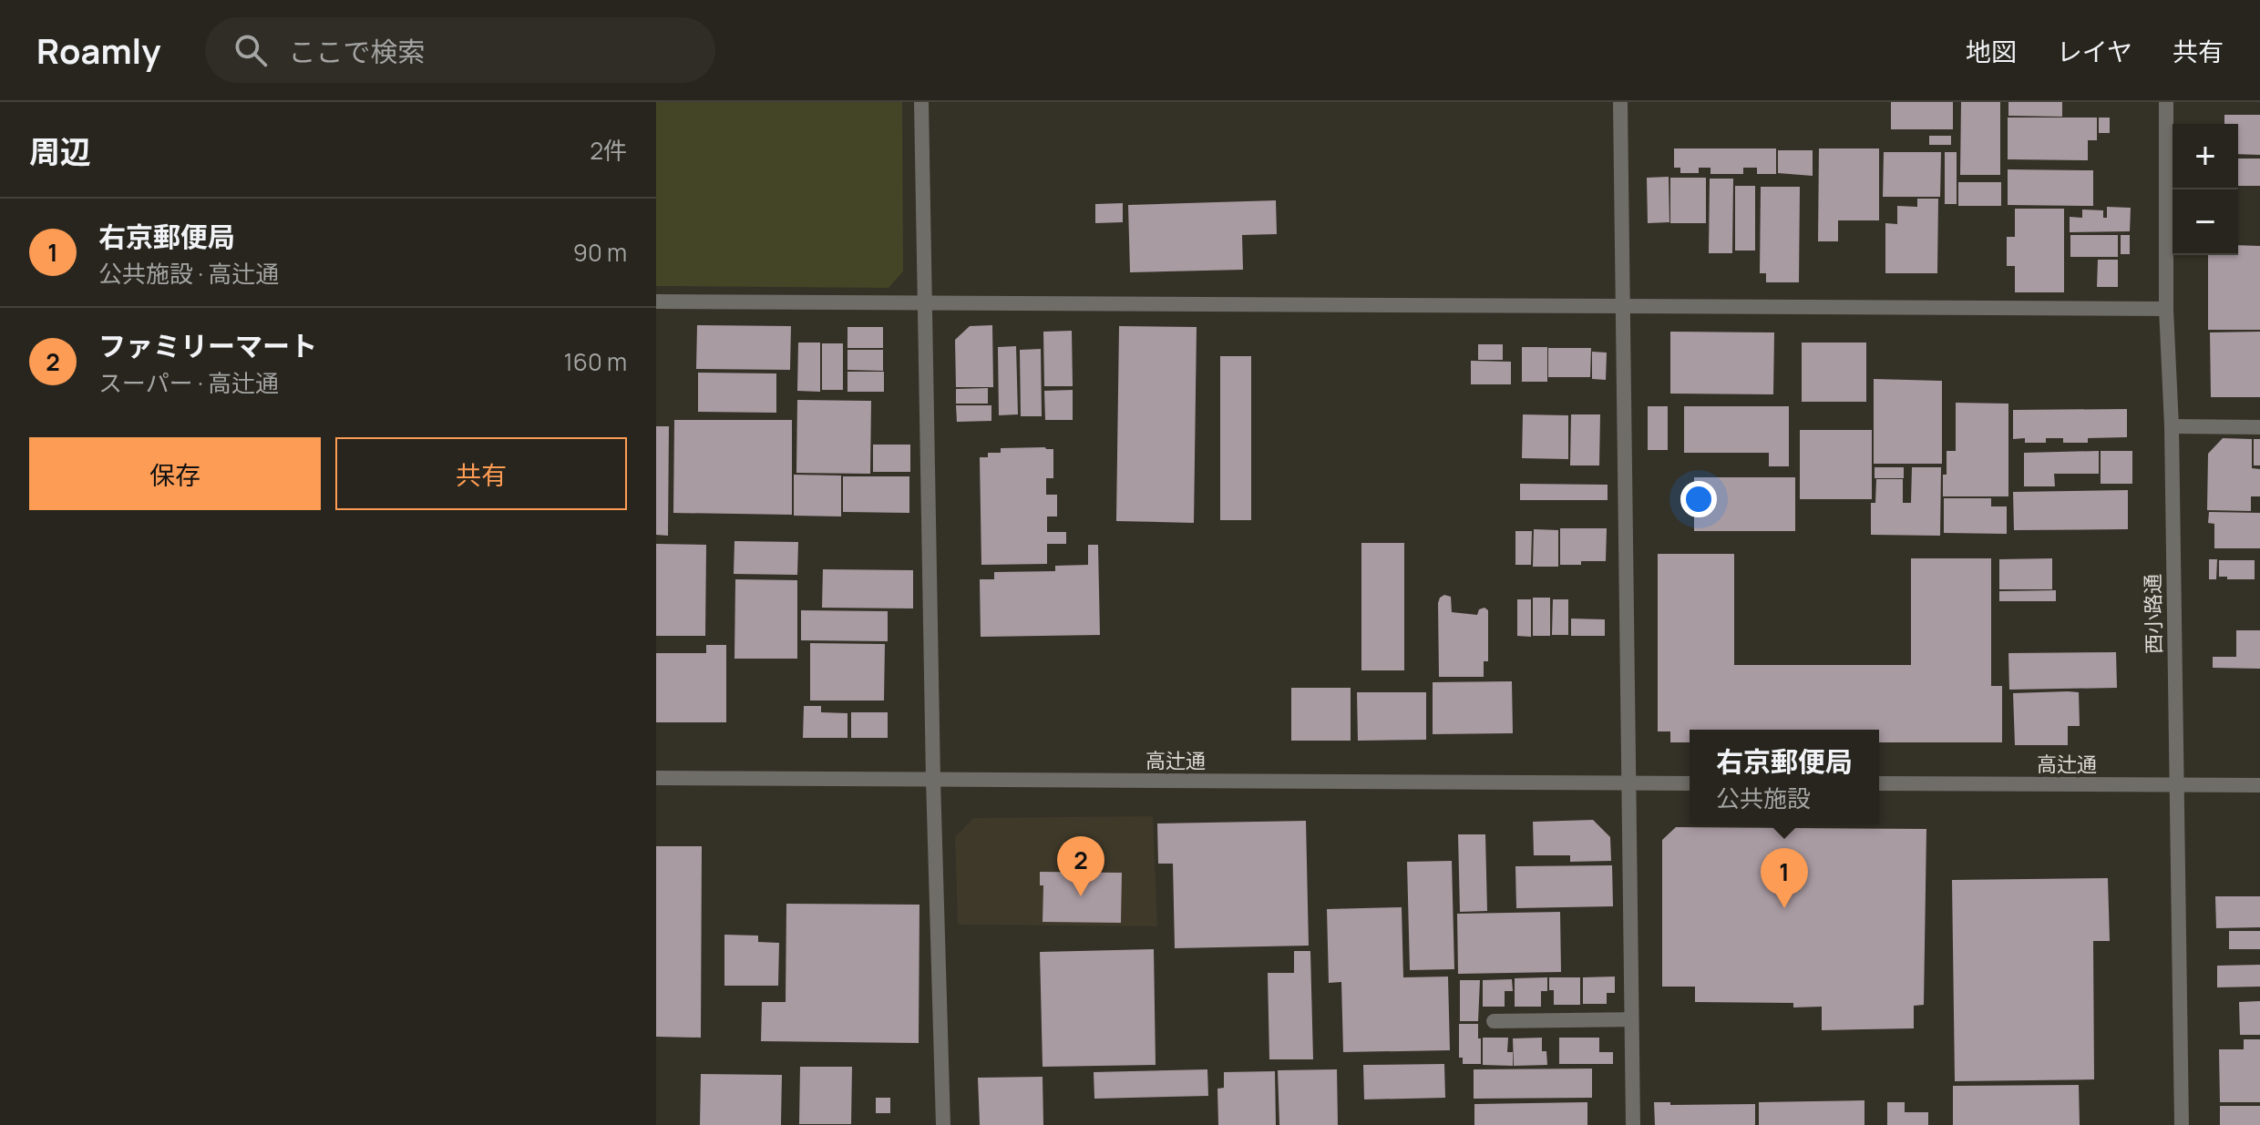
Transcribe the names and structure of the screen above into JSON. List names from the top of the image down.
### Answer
{
  "streets": {
    "street": ["西小路通", "高辻通"]
  },
  "crossings": [
    ["西小路通", "高辻通"]
  ],
  "page": {
    "header": "Roamly",
    "search": "ここで検索",
    "nav": ["地図", "レイヤ", "共有"],
    "heading": ["周辺", "2件"],
    "map_buttons": ["+", "−"],
    "list": [
      {
        "mark": "1",
        "name": "右京郵便局",
        "note": "公共施設 · 高辻通",
        "value": "90 m"
      },
      {
        "mark": "2",
        "name": "ファミリーマート",
        "note": "スーパー · 高辻通",
        "value": "160 m"
      }
    ],
    "buttons": ["保存", "共有"],
    "popup": ["右京郵便局", "公共施設"],
    "pins": ["2", "1"]
  }
}
